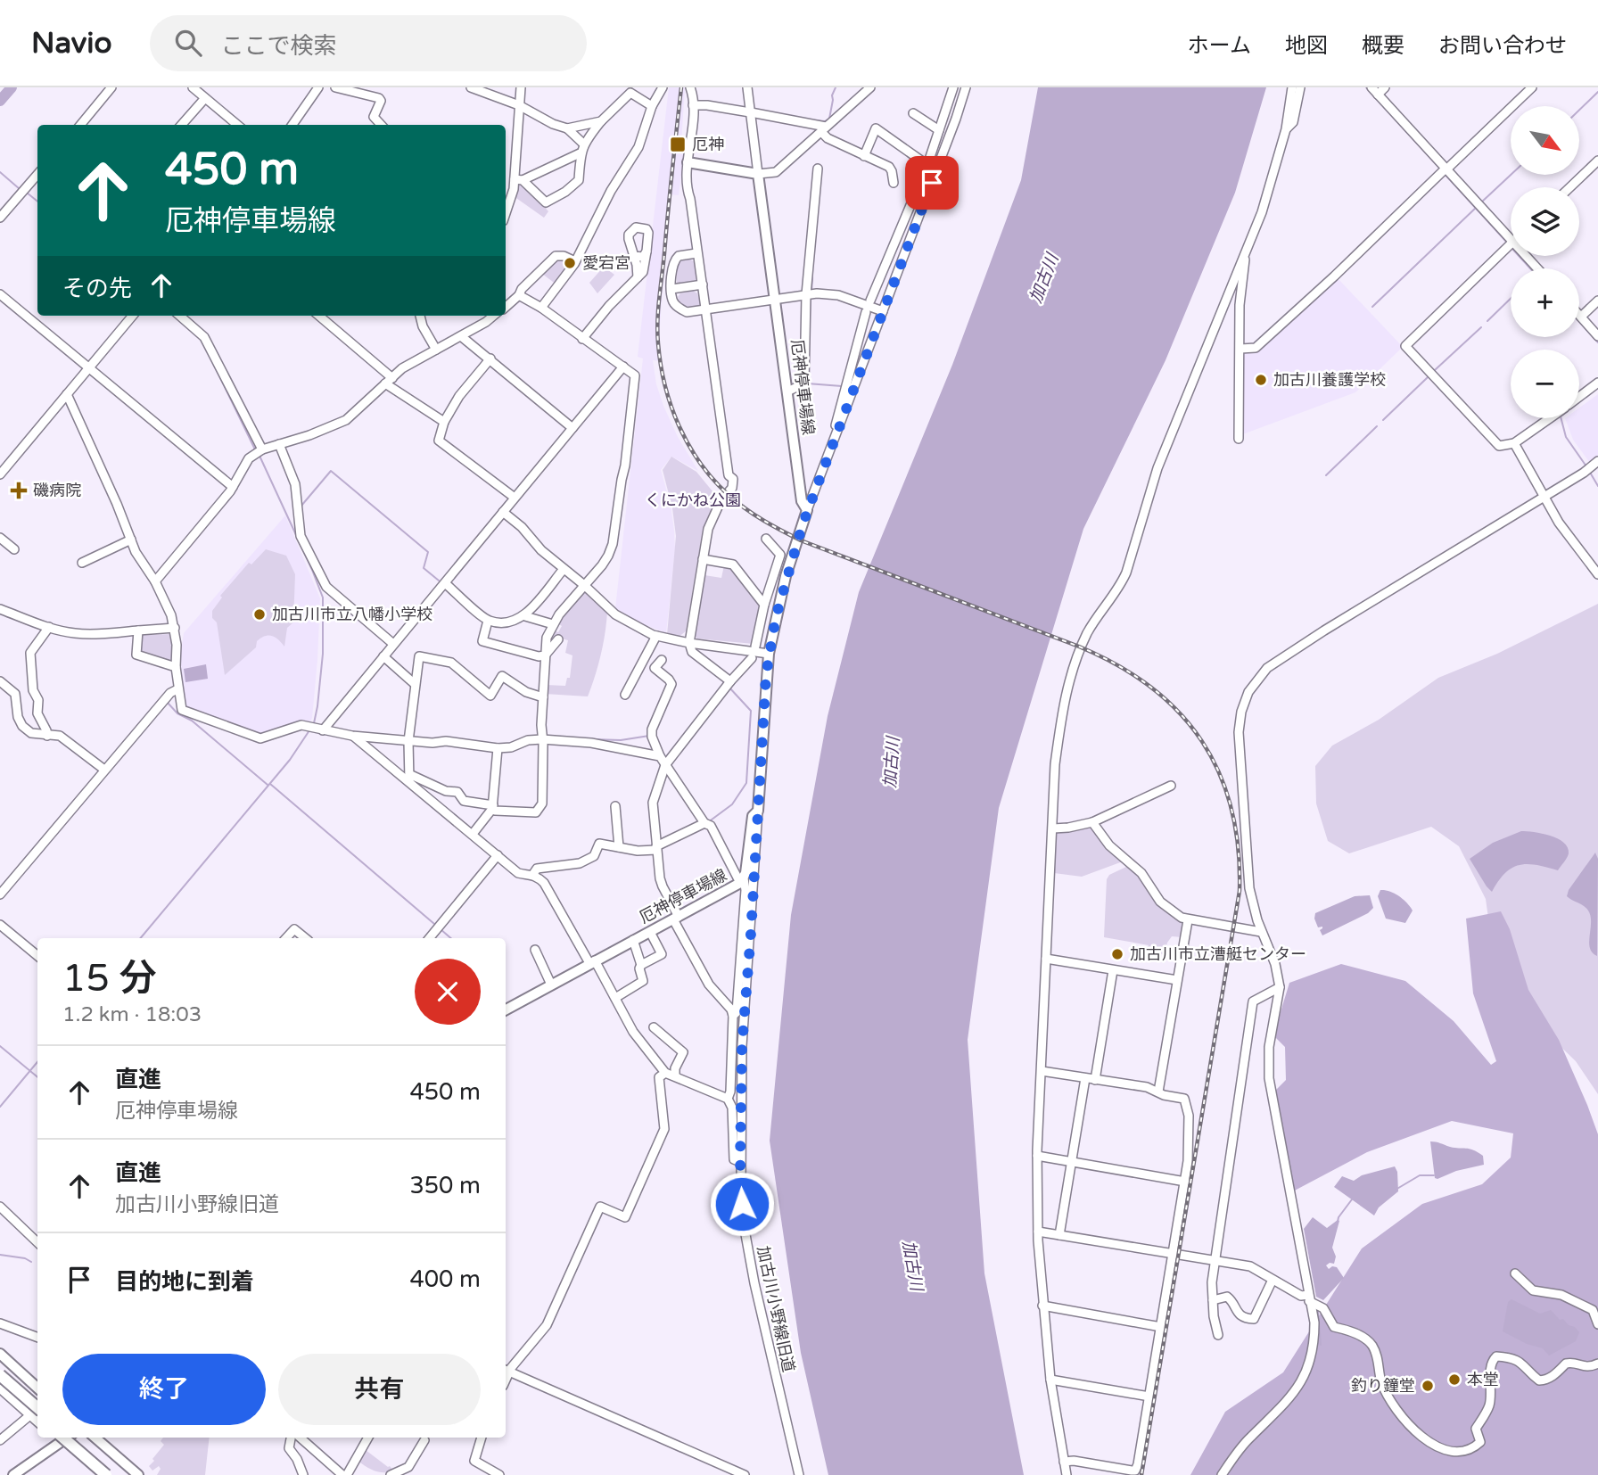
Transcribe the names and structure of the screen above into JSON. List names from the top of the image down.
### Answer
{
  "streets": {
    "main road": ["厄神停車場線"],
    "street": ["加古川小野線旧道"]
  },
  "crossings": [
    ["厄神停車場線", "加古川小野線旧道"]
  ],
  "water": ["加古川"],
  "parks": ["くにかね公園"],
  "places": {
    "transit": ["厄神"],
    "other": [
      "愛宕宮",
      "加古川養護学校",
      "加古川市立八幡小学校",
      "加古川市立漕艇センター",
      "本堂",
      "釣り鐘堂"
    ],
    "health": ["磯病院"]
  },
  "north": "bottom right",
  "page": {
    "header": "Navio",
    "search": "ここで検索",
    "nav": [
      "ホーム",
      "地図",
      "概要",
      "お問い合わせ"
    ],
    "map_buttons": ["+", "−"],
    "turn": ["450 m", "厄神停車場線"],
    "then": "その先",
    "heading": ["15 分", "1.2 km · 18:03"],
    "list": [
      {
        "name": "直進",
        "note": "厄神停車場線",
        "value": "450 m"
      },
      {
        "name": "直進",
        "note": "加古川小野線旧道",
        "value": "350 m"
      },
      {
        "name": "目的地に到着",
        "value": "400 m"
      }
    ],
    "buttons": ["終了", "共有"]
  }
}
